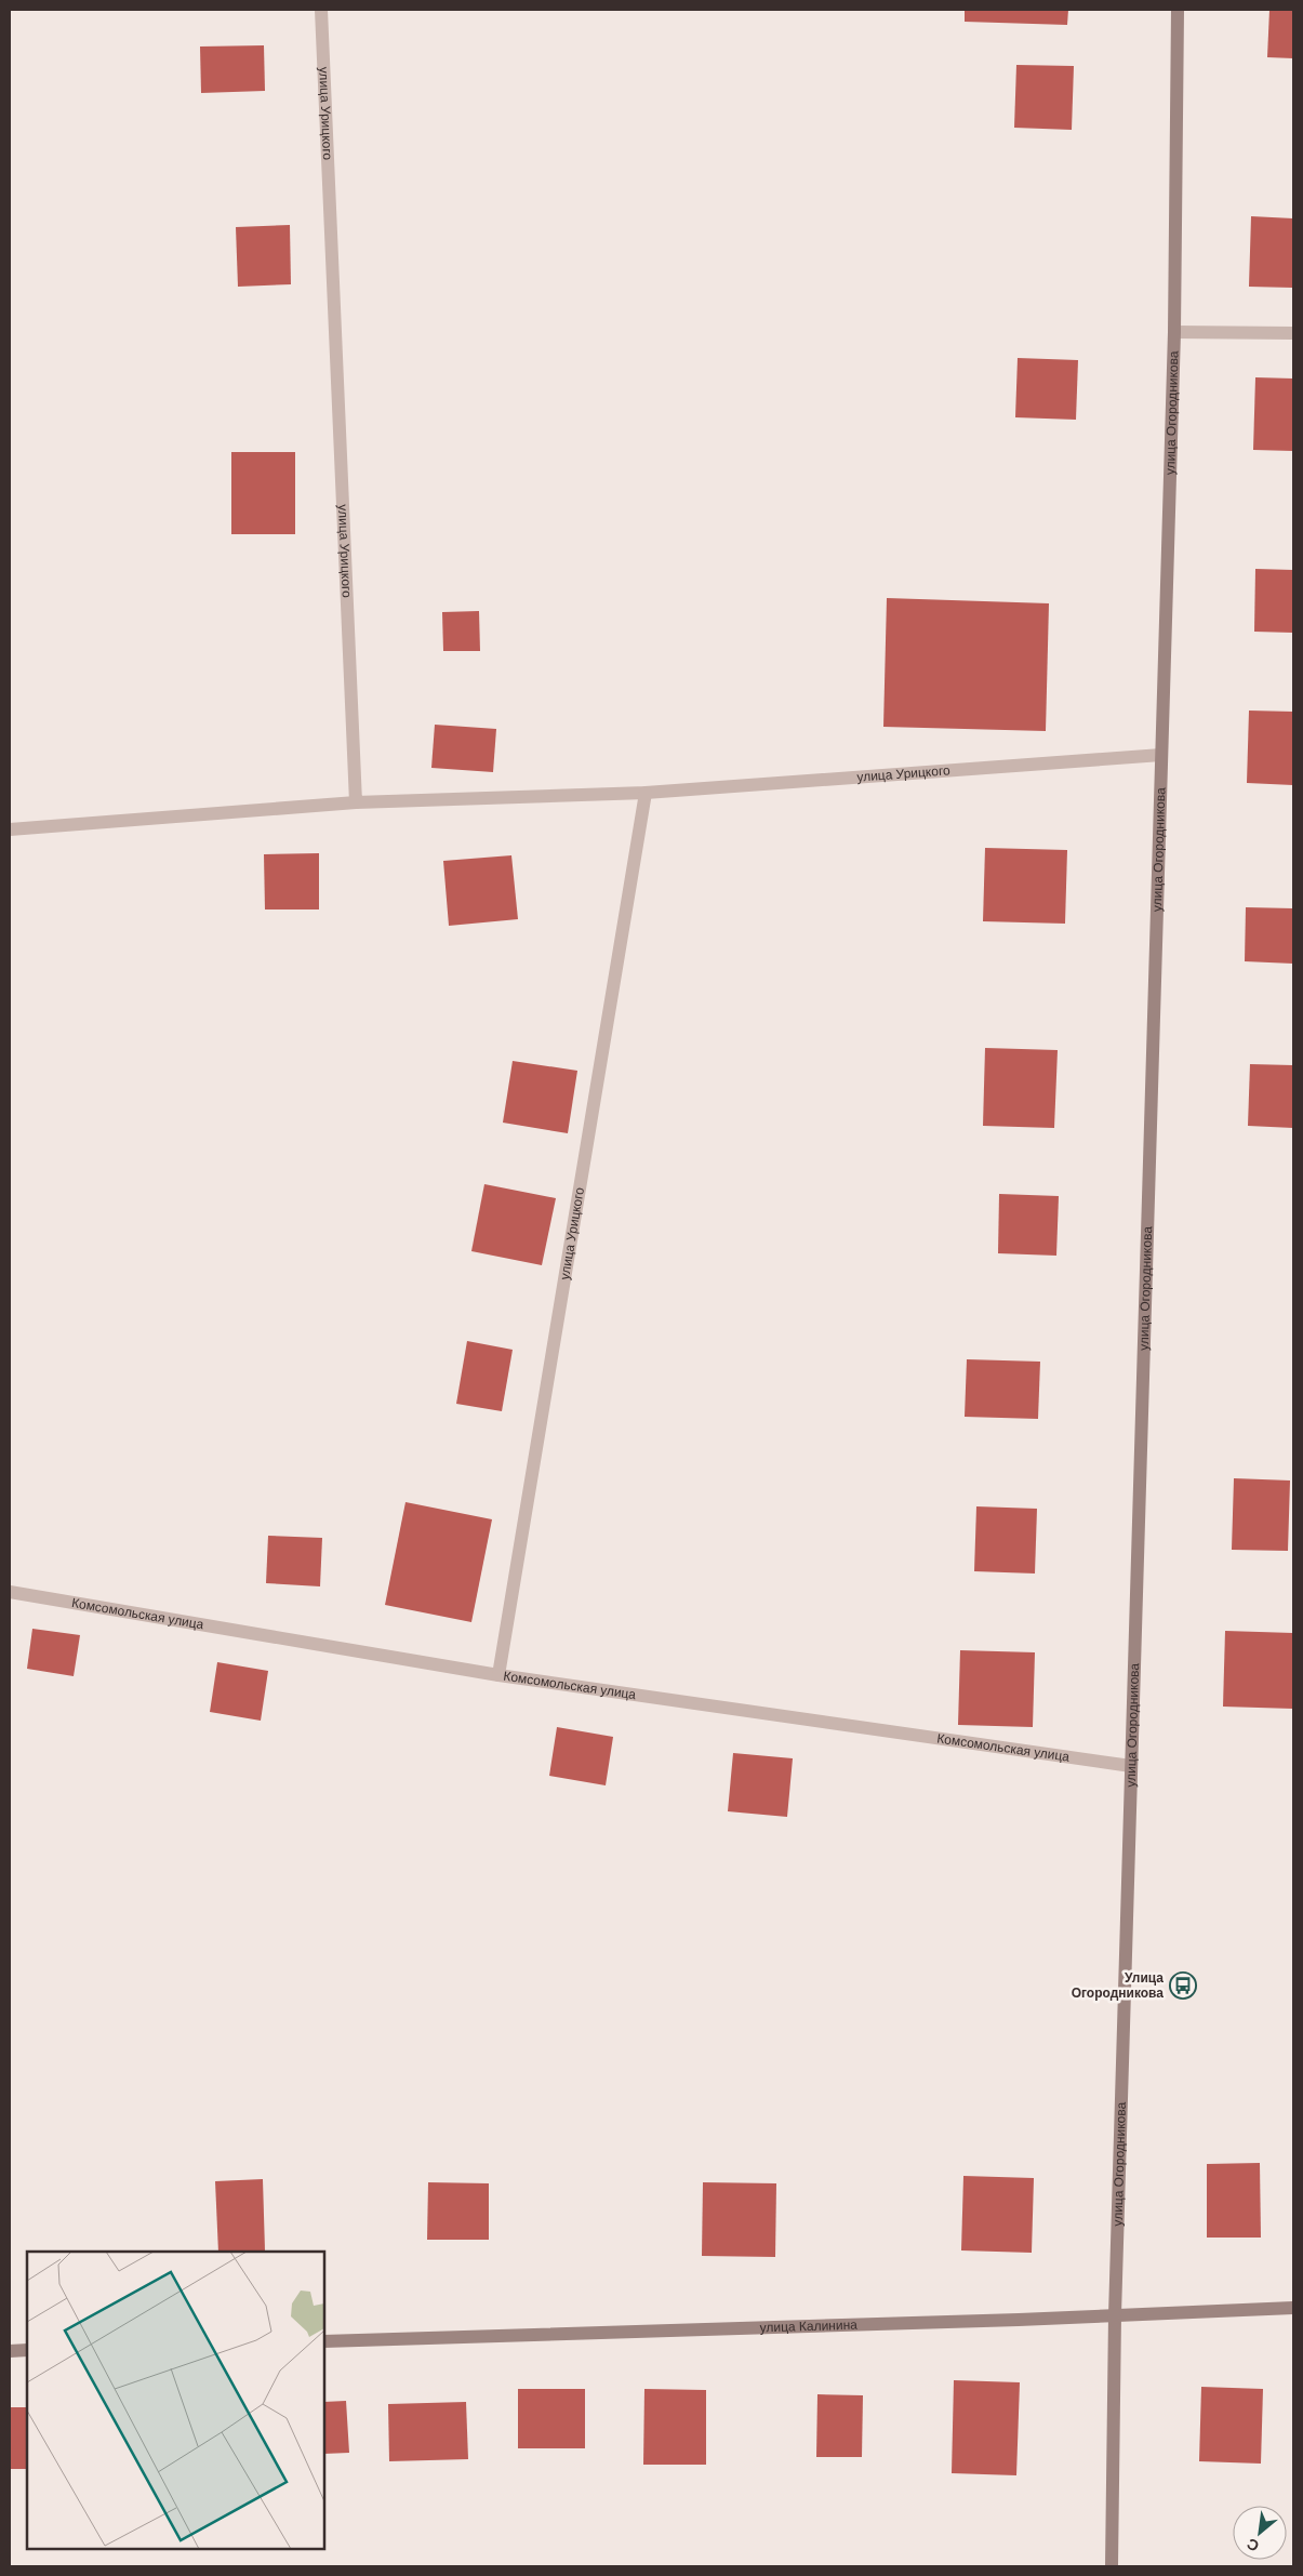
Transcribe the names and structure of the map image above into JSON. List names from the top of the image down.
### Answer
{
  "streets": {
    "street": [
      "улица Урицкого",
      "улица Огородникова",
      "Комсомольская улица",
      "улица Калинина"
    ]
  },
  "crossings": [
    ["улица Урицкого", "улица Огородникова"],
    ["улица Урицкого", "Комсомольская улица"],
    ["улица Огородникова", "Комсомольская улица"],
    ["улица Огородникова", "улица Калинина"]
  ],
  "places": {
    "bus stop": ["Улица Огородникова"]
  },
  "north": "bottom left"
}
